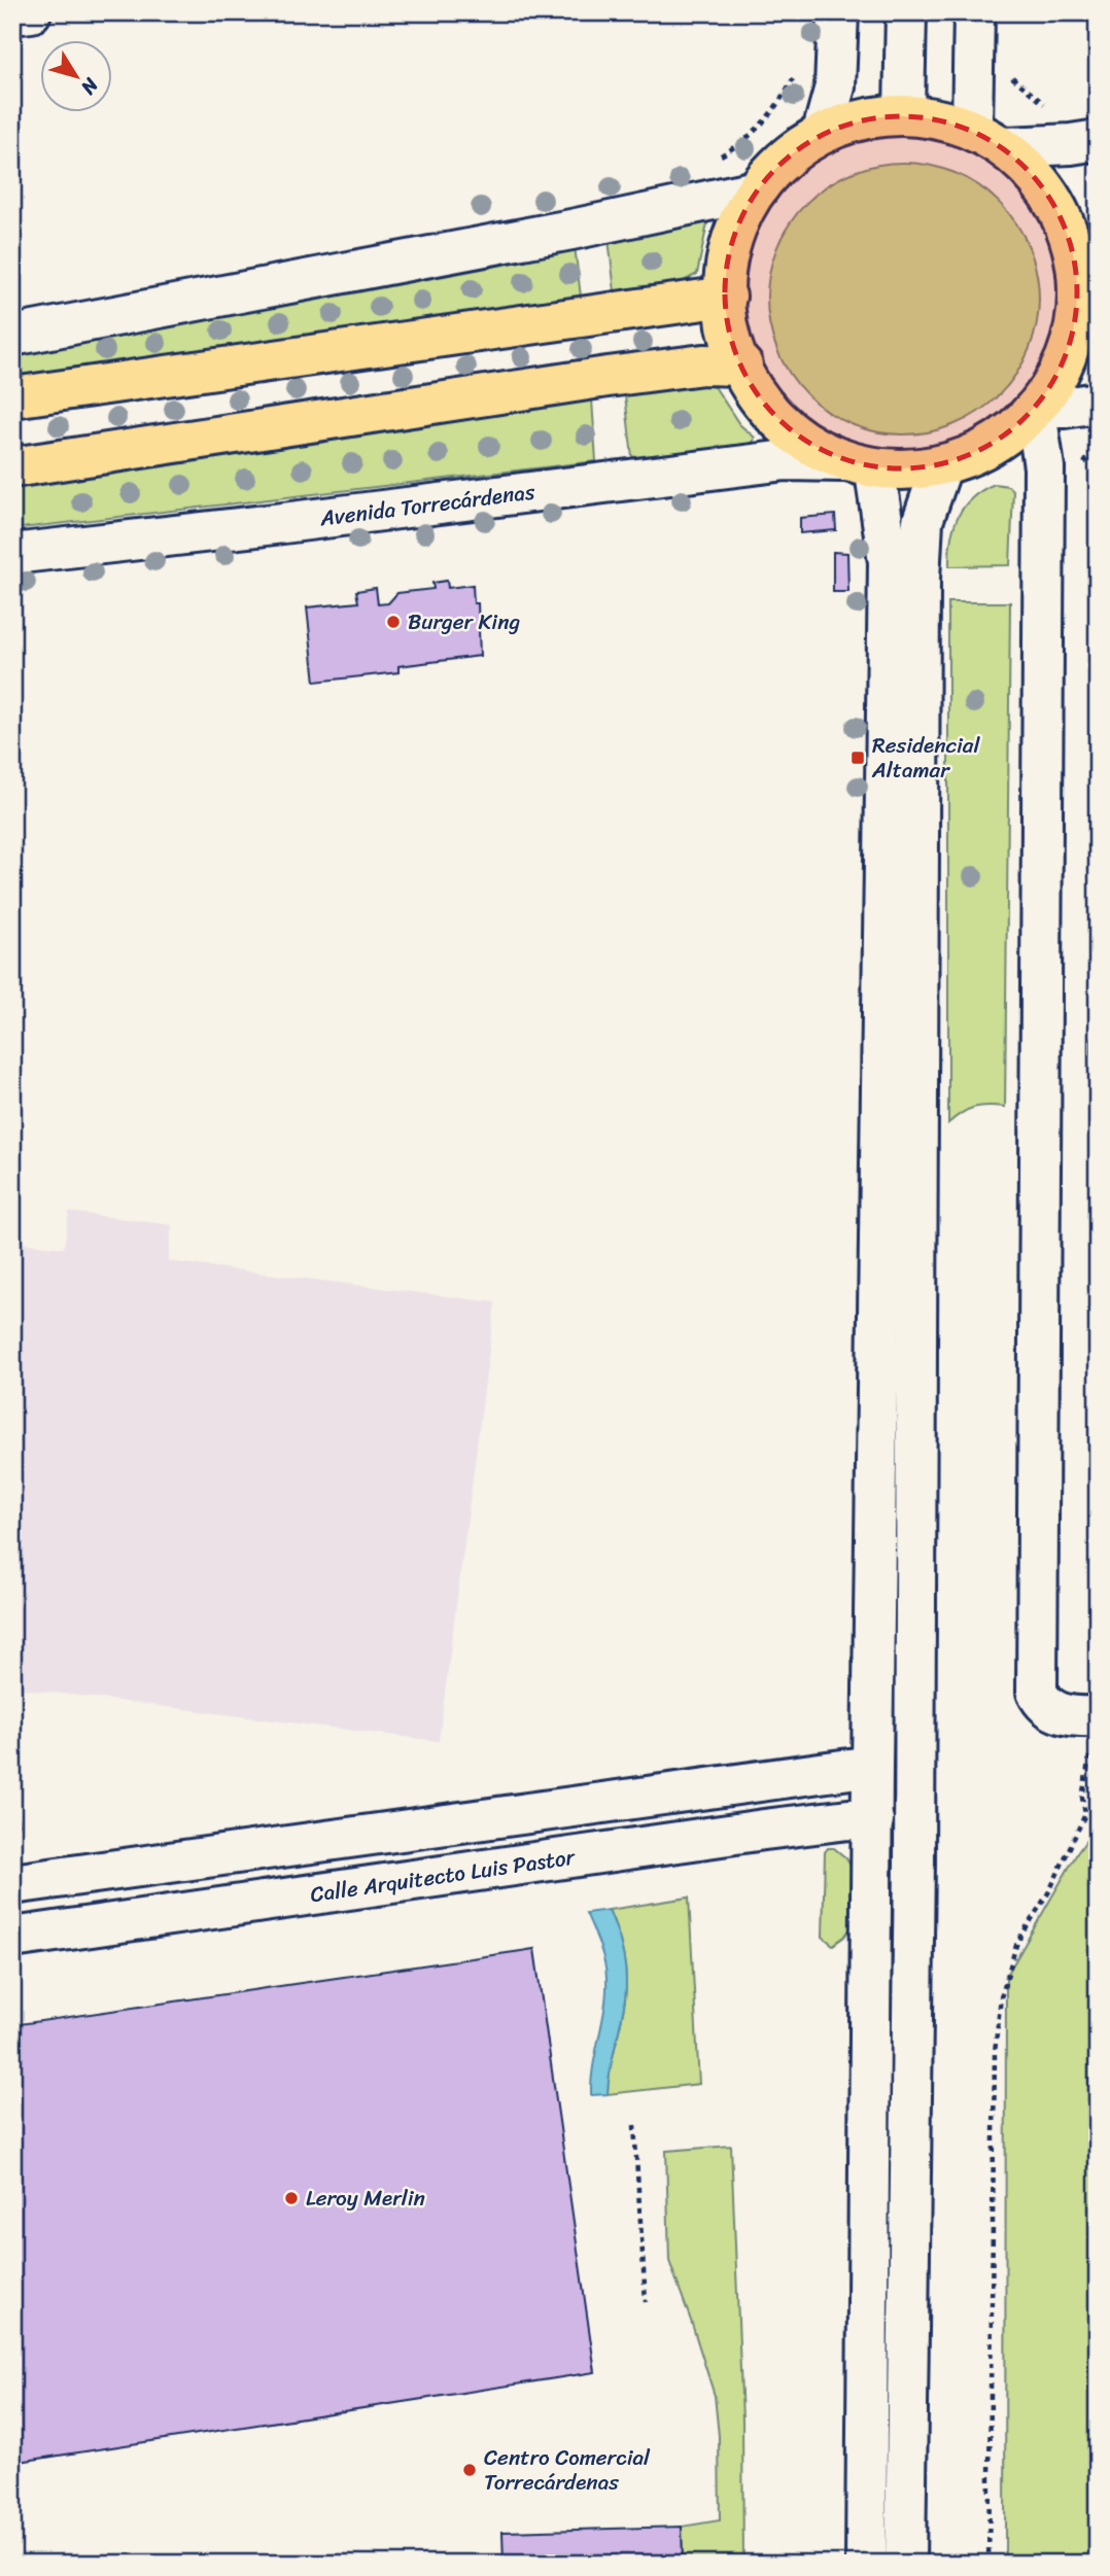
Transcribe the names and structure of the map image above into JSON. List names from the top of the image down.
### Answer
{
  "streets": {
    "street": ["Avenida Torrecárdenas", "Calle Arquitecto Luis Pastor"]
  },
  "places": {
    "other": ["Burger King", "Leroy Merlin", "Centro Comercial Torrecárdenas"],
    "transit": ["Residencial Altamar"]
  },
  "north": "bottom right"
}
